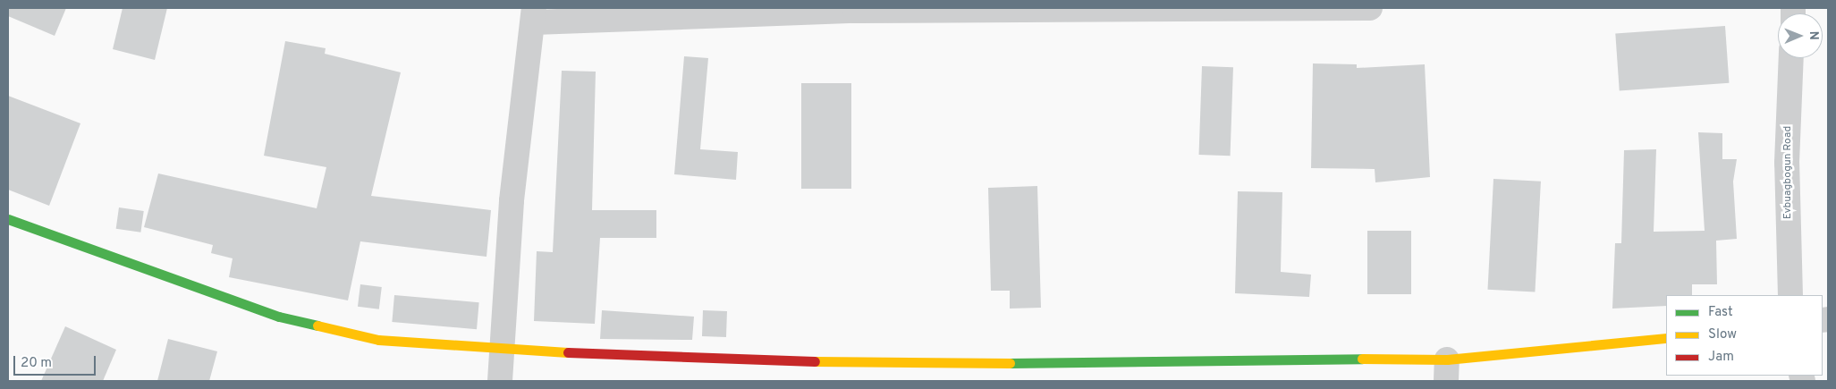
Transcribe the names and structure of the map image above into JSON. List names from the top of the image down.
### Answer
{
  "streets": {
    "street": ["Evbuagbogun Road"]
  },
  "legend": ["Fast", "Slow", "Jam"],
  "scale_bar": "20 m",
  "north": "right"
}
